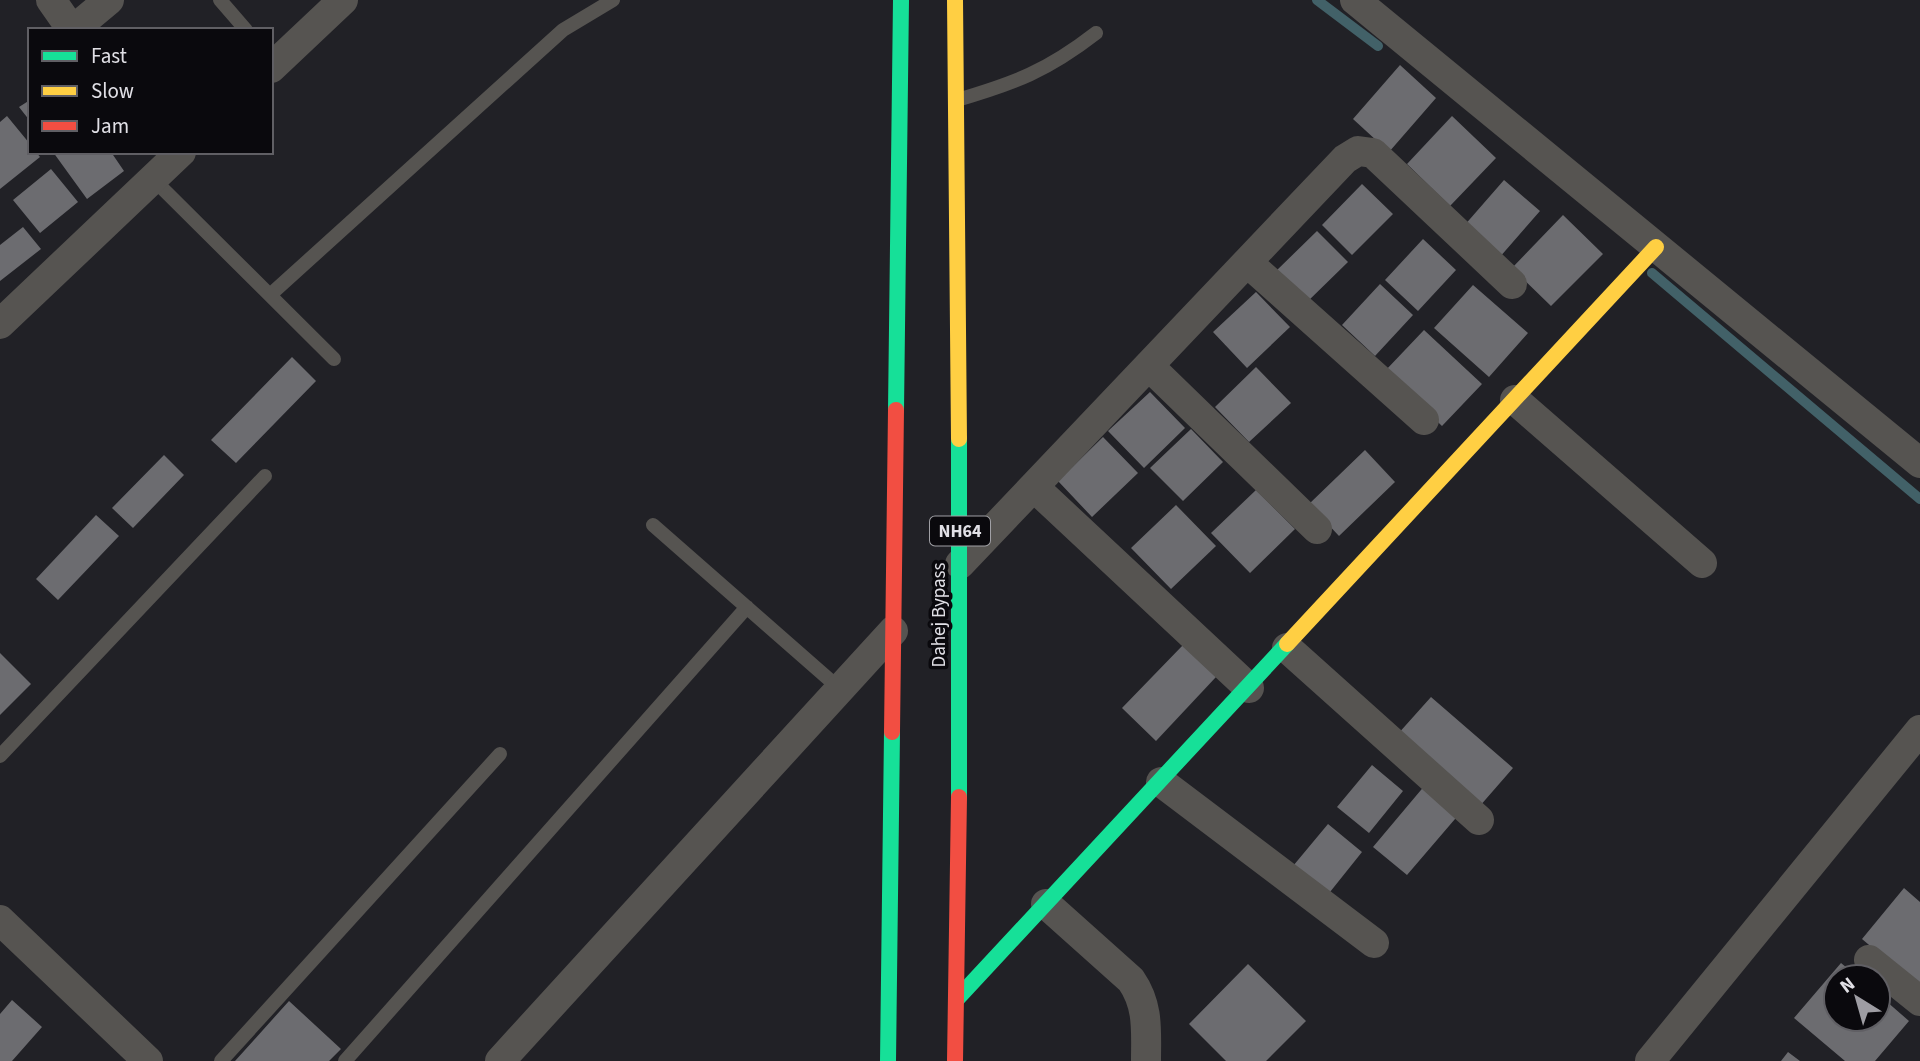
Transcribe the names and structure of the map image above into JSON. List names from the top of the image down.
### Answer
{
  "streets": {
    "main road": ["NH64", "Dahej Bypass"]
  },
  "legend": ["Fast", "Slow", "Jam"],
  "north": "top left"
}
